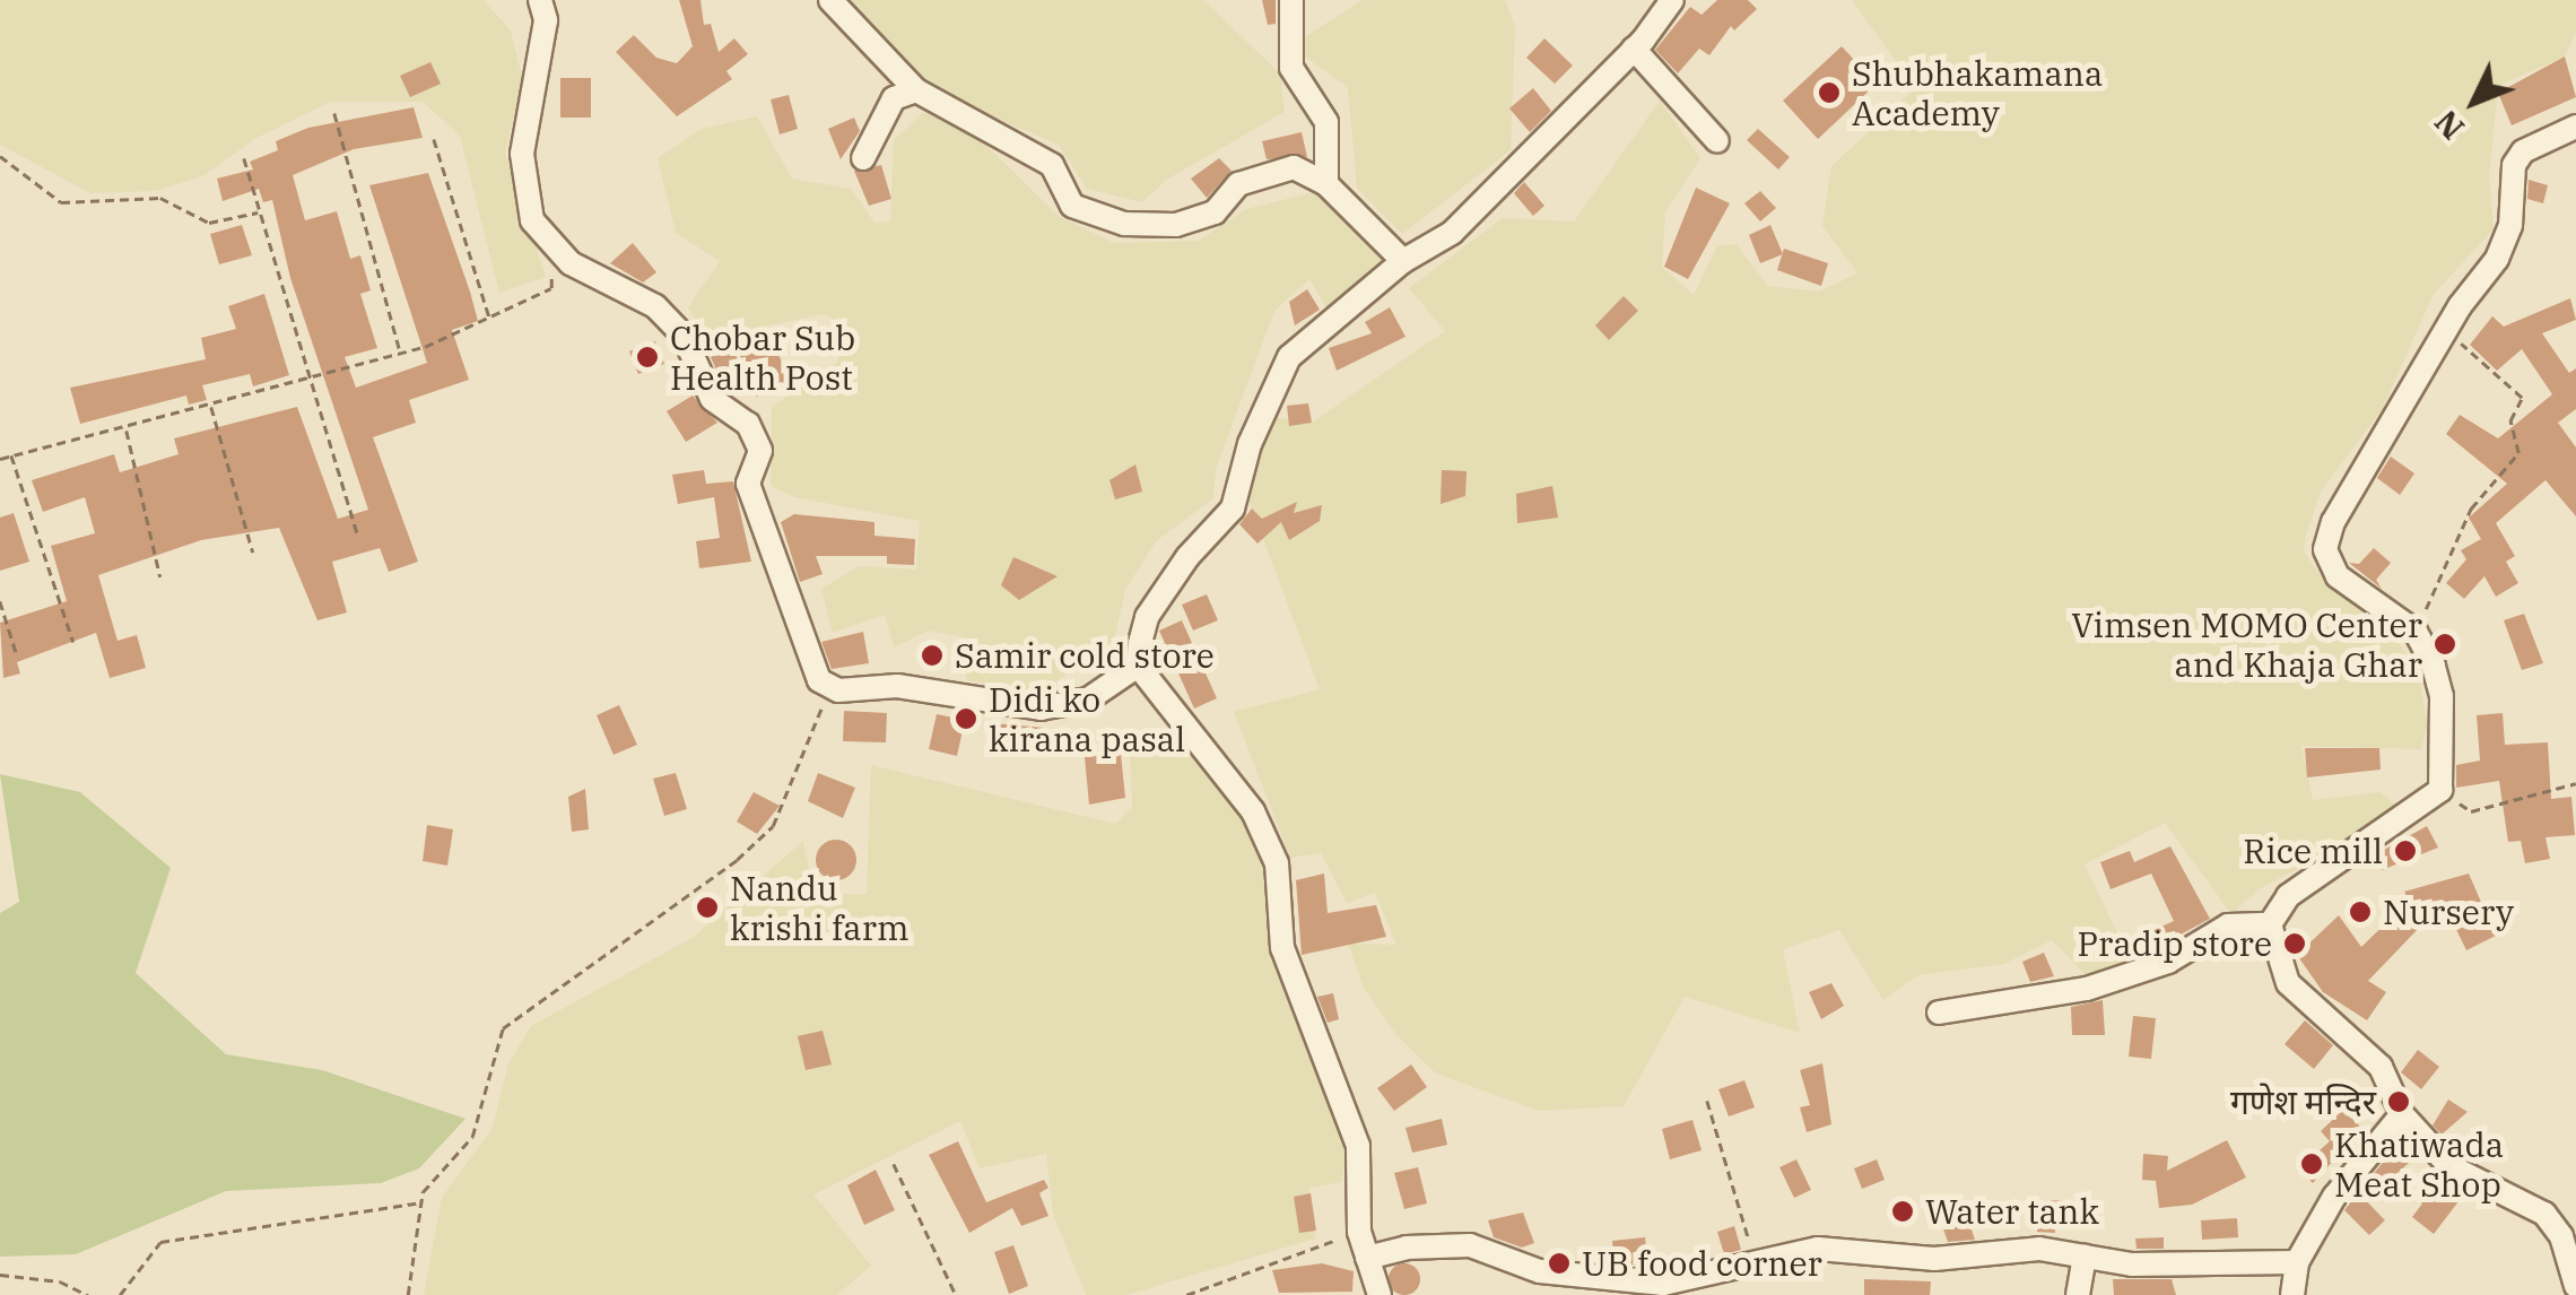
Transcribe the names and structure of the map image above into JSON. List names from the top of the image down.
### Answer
{
  "places": [
    "Shubhakamana Academy",
    "Chobar Sub Health Post",
    "Vimsen MOMO Center and Khaja Ghar",
    "Samir cold store",
    "Didi ko kirana pasal",
    "Rice mill",
    "Nandu krishi farm",
    "Nursery",
    "Pradip store",
    "गणेश मन्दिर",
    "Khatiwada Meat Shop",
    "Water tank",
    "UB food corner"
  ],
  "north": "bottom left"
}
